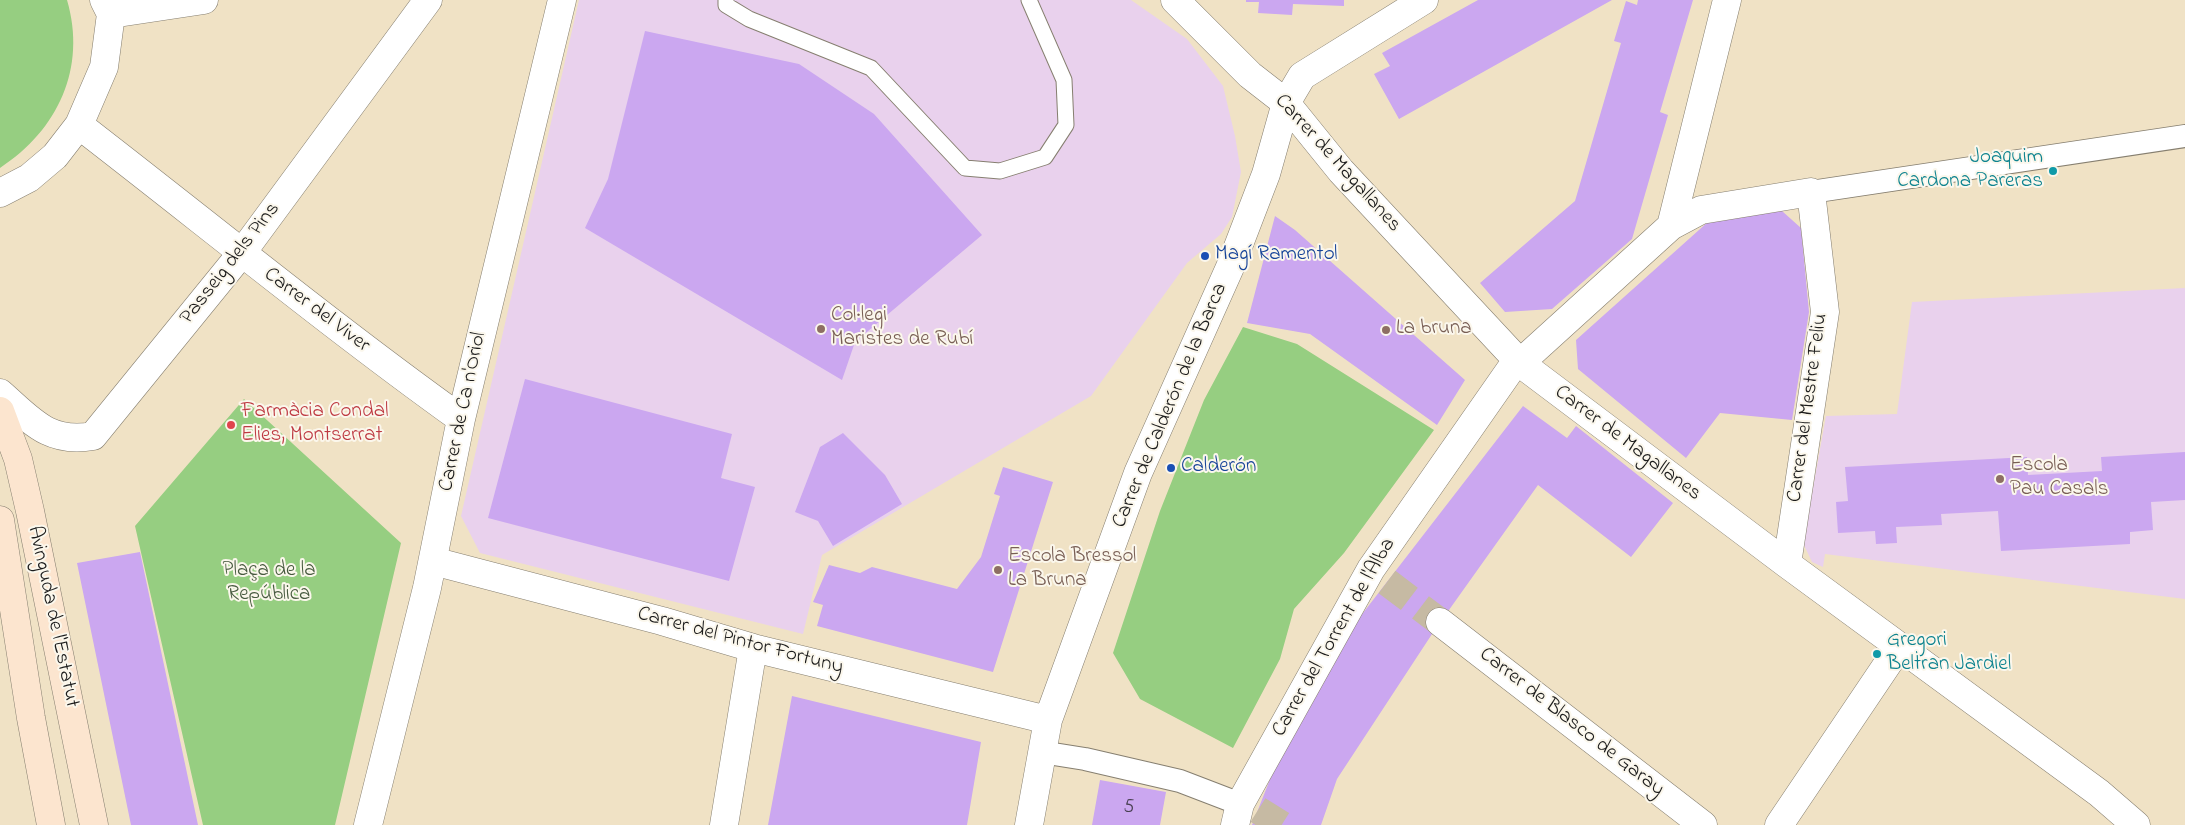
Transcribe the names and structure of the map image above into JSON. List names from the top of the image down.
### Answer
{
  "streets": {
    "main road": ["Avinguda de l'Estatut"],
    "street": [
      "Carrer de Magallanes",
      "Passeig dels Pins",
      "Carrer del Viver",
      "Carrer de Calderón de la Barca",
      "Carrer del Mestre Feliu",
      "Carrer de Ca n'Oriol",
      "Carrer del Torrent de l'Alba",
      "Carrer del Pintor Fortuny",
      "Carrer de Blasco de Garay"
    ]
  },
  "crossings": [
    ["Carrer de Magallanes", "Carrer de Calderón de la Barca"],
    ["Carrer de Magallanes", "Carrer del Mestre Feliu"],
    ["Carrer de Magallanes", "Carrer del Torrent de l'Alba"],
    ["Passeig dels Pins", "Carrer del Viver"],
    ["Carrer del Viver", "Carrer de Ca n'Oriol"],
    ["Carrer de Calderón de la Barca", "Carrer del Pintor Fortuny"],
    ["Carrer del Mestre Feliu", "Carrer del Torrent de l'Alba"],
    ["Carrer de Ca n'Oriol", "Carrer del Pintor Fortuny"]
  ],
  "parks": ["Plaça de la República"],
  "places": [
    "Joaquim Cardona Pareras",
    "Magí Ramentol",
    "Col·legi Maristes de Rubí",
    "La bruna",
    "Farmàcia Condal Elies, Montserrat",
    "Calderón",
    "Escola Pau Casals",
    "Escola Bressol La Bruna",
    "Gregori Beltran Jardiel"
  ],
  "house_numbers": ["5"]
}
